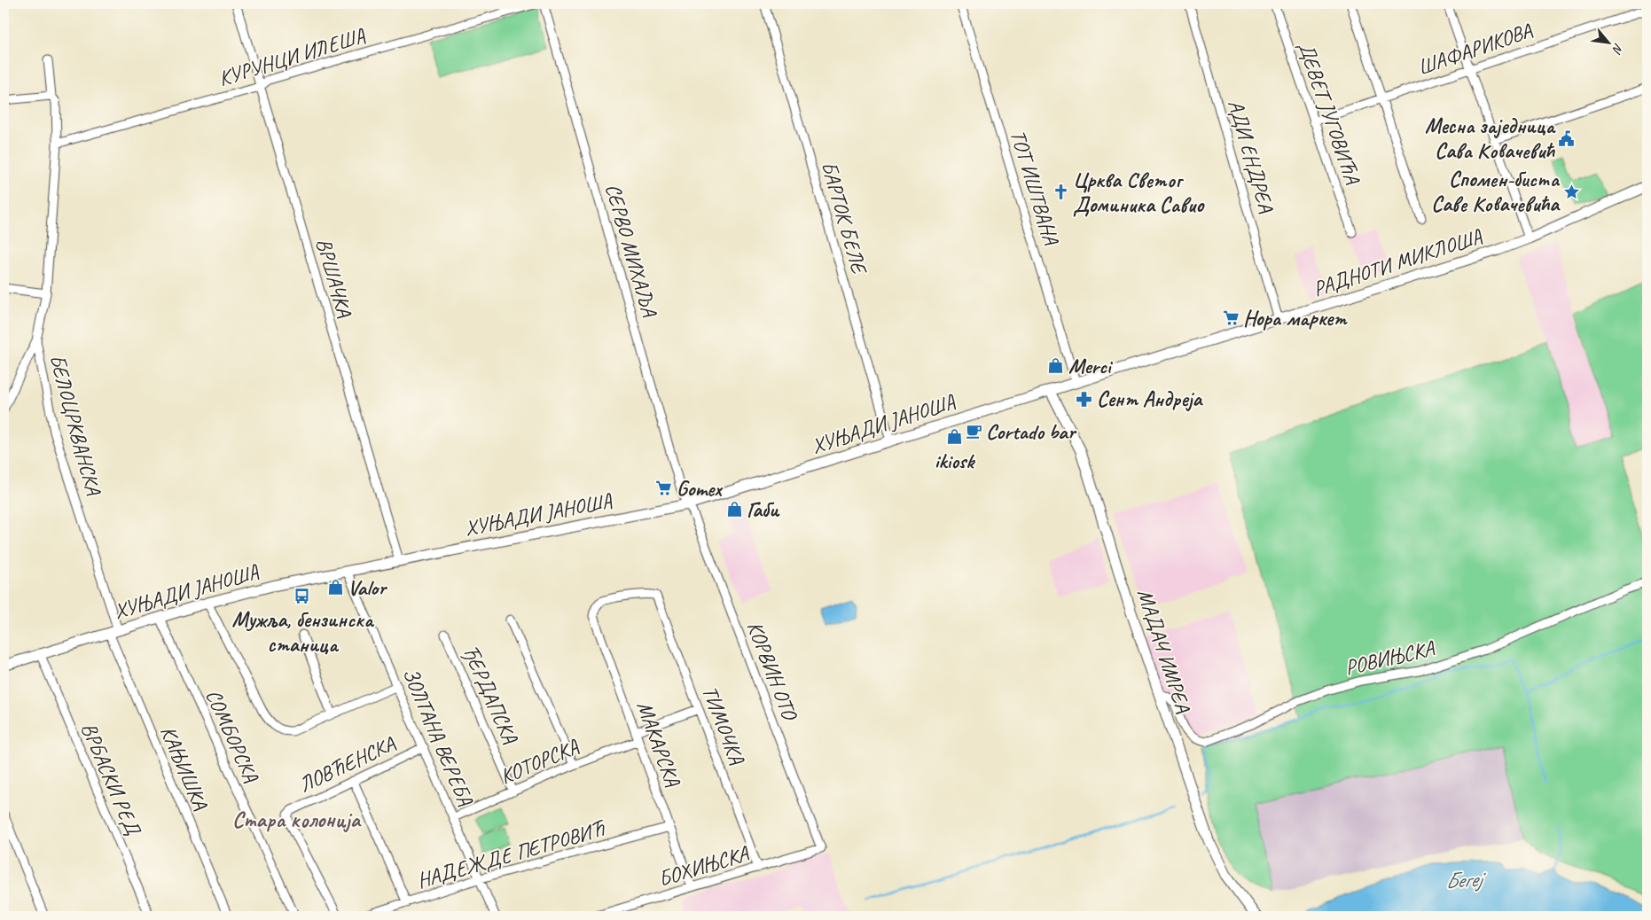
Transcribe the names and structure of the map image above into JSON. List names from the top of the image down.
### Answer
{
  "streets": {
    "street": [
      "ШАФАРИКОВА",
      "КУРУНЦИ ИЛЕША",
      "ДЕВЕТ ЈУГОВИЋА",
      "АДИ ЕНДРЕА",
      "ТОТ ИШТВАНА",
      "БАРТОК БЕЛЕ",
      "СЕРВО МИХАЉА",
      "РАДНОТИ МИКЛОША",
      "ВРШАЧКА",
      "ХУЊАДИ ЈАНОША",
      "БЕЛОЦРКВАНСКА",
      "МАДАЧ ИМРЕА",
      "РОВИЊСКА",
      "КОРВИН ОТО",
      "ЂЕРДАПСКА",
      "ТИМОЧКА",
      "СОМБОРСКА",
      "ЗОЛТАНА ВЕРЕБА",
      "МАКАРСКА",
      "КОТОРСКА",
      "ЛОВЋЕНСКА",
      "КАЊИШКА",
      "ВРБАСКИ РЕД",
      "НАДЕЖДЕ ПЕТРОВИЋ",
      "БОХИЊСКА"
    ]
  },
  "crossings": [
    ["ШАФАРИКОВА", "ДЕВЕТ ЈУГОВИЋА"],
    ["КУРУНЦИ ИЛЕША", "ВРШАЧКА"],
    ["КУРУНЦИ ИЛЕША", "БЕЛОЦРКВАНСКА"],
    ["АДИ ЕНДРЕА", "РАДНОТИ МИКЛОША"],
    ["ТОТ ИШТВАНА", "РАДНОТИ МИКЛОША"],
    ["ТОТ ИШТВАНА", "ХУЊАДИ ЈАНОША"],
    ["БАРТОК БЕЛЕ", "ХУЊАДИ ЈАНОША"],
    ["СЕРВО МИХАЉА", "ХУЊАДИ ЈАНОША"],
    ["СЕРВО МИХАЉА", "КОРВИН ОТО"],
    ["РАДНОТИ МИКЛОША", "ХУЊАДИ ЈАНОША"],
    ["ВРШАЧКА", "ХУЊАДИ ЈАНОША"],
    ["ХУЊАДИ ЈАНОША", "БЕЛОЦРКВАНСКА"],
    ["ХУЊАДИ ЈАНОША", "МАДАЧ ИМРЕА"],
    ["ХУЊАДИ ЈАНОША", "КОРВИН ОТО"],
    ["ХУЊАДИ ЈАНОША", "СОМБОРСКА"],
    ["ХУЊАДИ ЈАНОША", "ЗОЛТАНА ВЕРЕБА"],
    ["ХУЊАДИ ЈАНОША", "КАЊИШКА"],
    ["ХУЊАДИ ЈАНОША", "ВРБАСКИ РЕД"],
    ["БЕЛОЦРКВАНСКА", "КАЊИШКА"],
    ["МАДАЧ ИМРЕА", "РОВИЊСКА"],
    ["КОРВИН ОТО", "БОХИЊСКА"],
    ["ЂЕРДАПСКА", "КОТОРСКА"],
    ["ТИМОЧКА", "МАКАРСКА"],
    ["ТИМОЧКА", "БОХИЊСКА"],
    ["ЗОЛТАНА ВЕРЕБА", "КОТОРСКА"],
    ["ЗОЛТАНА ВЕРЕБА", "ЛОВЋЕНСКА"],
    ["ЗОЛТАНА ВЕРЕБА", "НАДЕЖДЕ ПЕТРОВИЋ"],
    ["МАКАРСКА", "КОТОРСКА"],
    ["МАКАРСКА", "НАДЕЖДЕ ПЕТРОВИЋ"],
    ["МАКАРСКА", "БОХИЊСКА"]
  ],
  "districts": ["Стара колонија"],
  "water": ["Бегеј"],
  "places": {
    "public building": ["Месна заједница Сава Ковачевић"],
    "place": ["Спомен-биста Саве Ковачевића"],
    "church": ["Црква Светог Доминика Савио"],
    "supermarket": ["Нора маркет", "Gomex"],
    "shop": [
      "Merci",
      "ikiosk",
      "Габи",
      "Valor"
    ],
    "pharmacy": ["Сент Андреја"],
    "cafe": ["Cortado bar"],
    "bus stop": ["Мужља, бензинска станица"]
  },
  "north": "bottom right"
}
